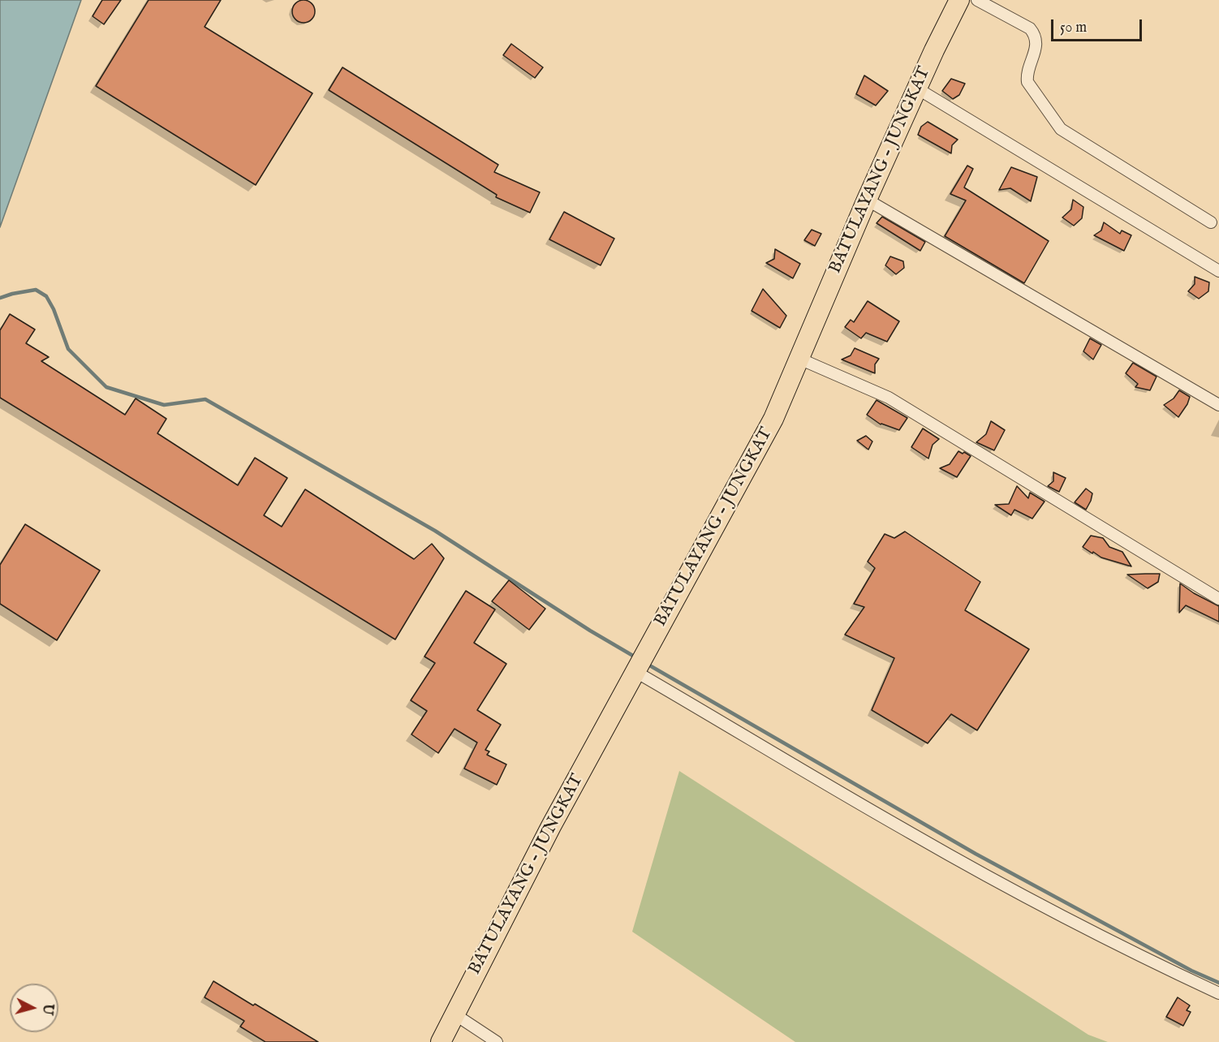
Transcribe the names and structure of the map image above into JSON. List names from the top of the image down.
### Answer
{
  "streets": {
    "highway": ["BATULAYANG - JUNGKAT"]
  },
  "scale_bar": "50 m",
  "north": "right"
}
